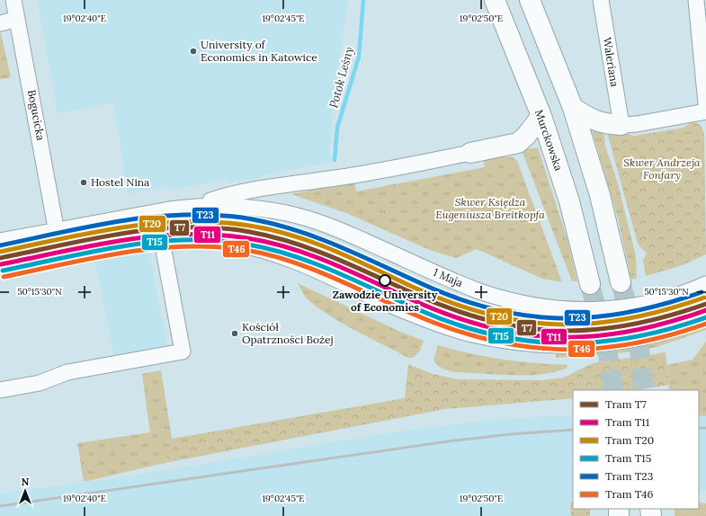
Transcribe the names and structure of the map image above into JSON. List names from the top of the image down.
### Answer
{
  "streets": {
    "highway": ["Murckowska"],
    "street": ["Waleriana", "Bogucicka", "1 Maja"]
  },
  "crossings": [
    ["Bogucicka", "1 Maja"]
  ],
  "water": ["Potok Leśny"],
  "parks": ["Skwer Andrzeja Fonfary", "Skwer Księdza Eugeniusza Breitkopfa"],
  "places": [
    "University of Economics in Katowice",
    "Hostel Nina",
    "Zawodzie University of Economics",
    "Kościół Opatrzności Bożej"
  ],
  "lines": [
    "tram line T23",
    "tram line T20",
    "tram line T7",
    "tram line T11",
    "tram line T15",
    "tram line T46"
  ],
  "legend": [
    "Tram T7",
    "Tram T11",
    "Tram T20",
    "Tram T15",
    "Tram T23",
    "Tram T46"
  ],
  "north": "top",
  "coordinates": [
    "19°02'40\"E",
    "19°02'45\"E",
    "19°02'50\"E",
    "50°15'30\"N"
  ]
}
